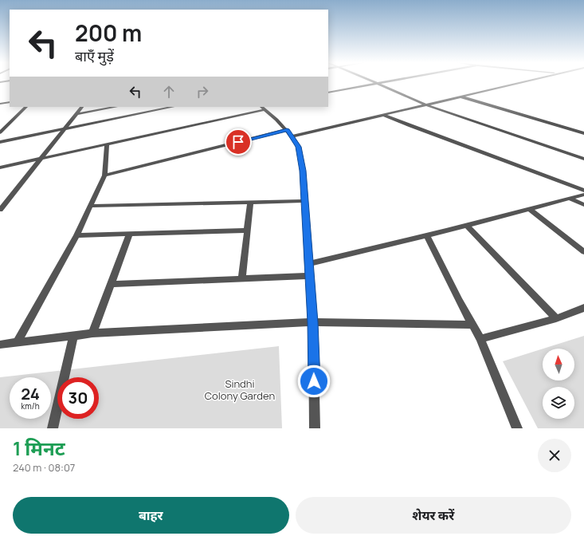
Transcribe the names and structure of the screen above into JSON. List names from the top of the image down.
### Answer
{
  "parks": ["Sindhi Colony Garden"],
  "north": "top",
  "page": {
    "turn": ["200 m", "बाएँ मुड़ें"],
    "speed": "24 km/h",
    "limit": "30",
    "heading": ["1 मिनट", "240 m · 08:07"],
    "buttons": ["बाहर", "शेयर करें"]
  }
}
